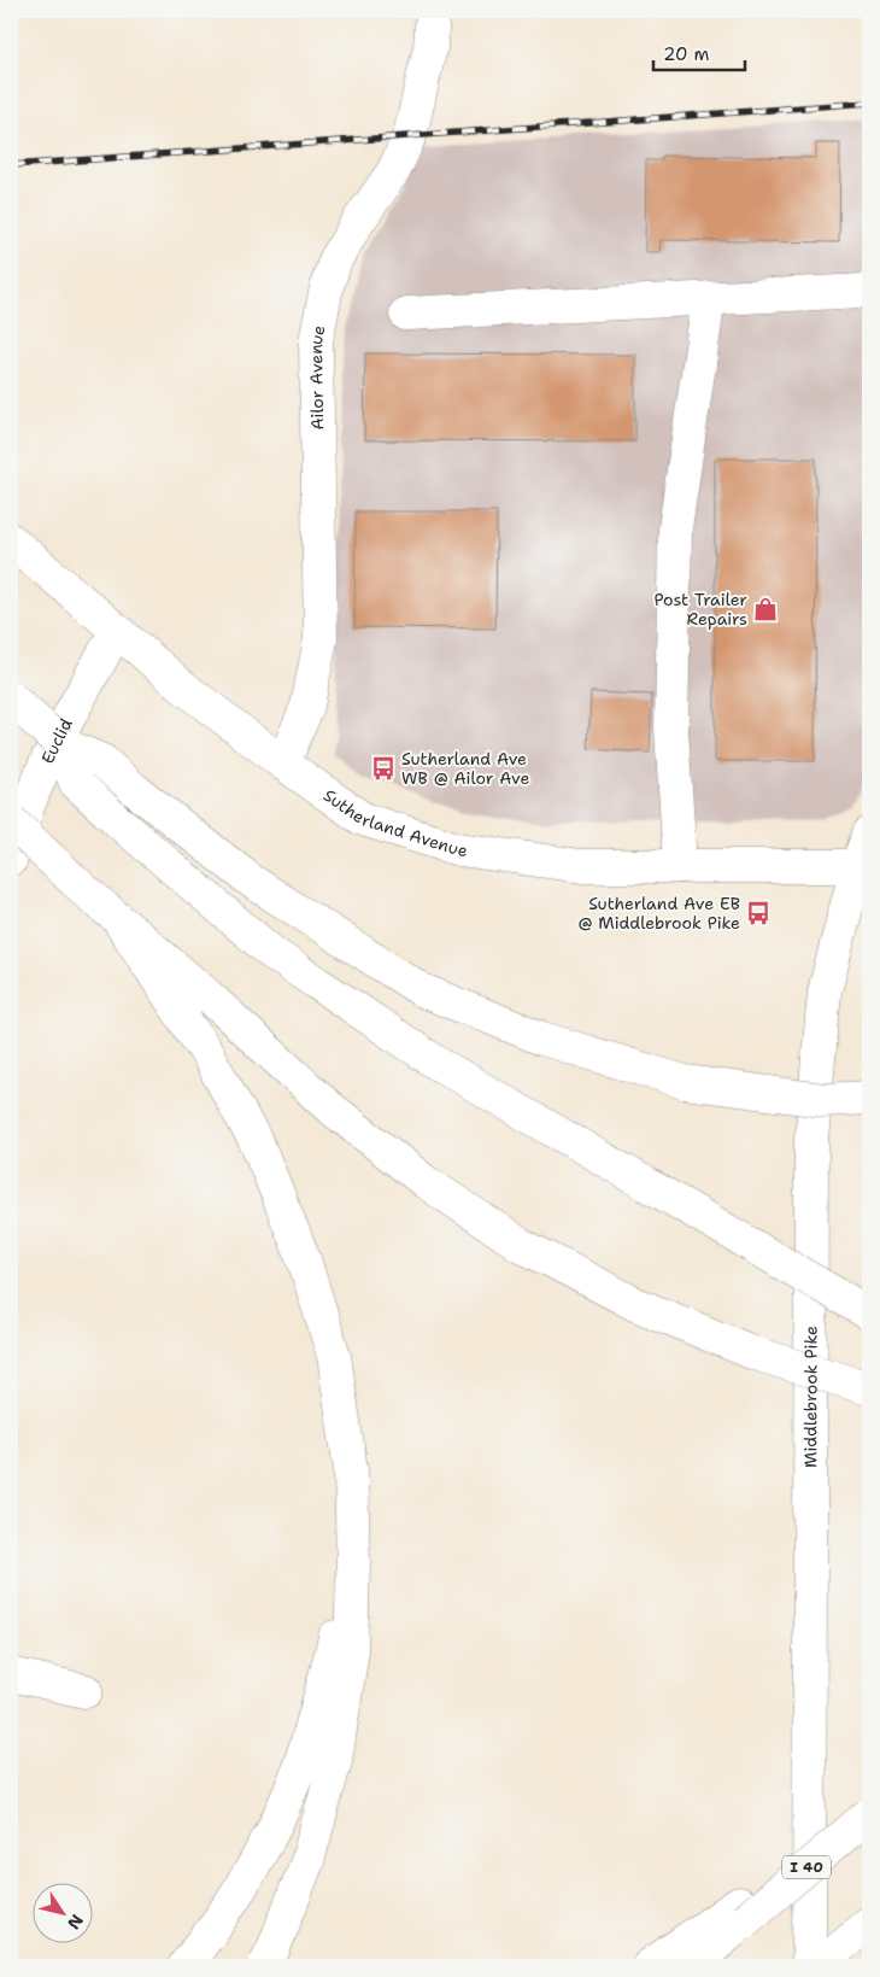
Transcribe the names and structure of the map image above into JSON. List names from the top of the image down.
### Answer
{
  "streets": {
    "main road": [
      "Ailor Avenue",
      "Euclid",
      "Sutherland Avenue",
      "Middlebrook Pike"
    ]
  },
  "crossings": [
    ["Ailor Avenue", "Sutherland Avenue"],
    ["Euclid", "Sutherland Avenue"],
    ["Sutherland Avenue", "Middlebrook Pike"]
  ],
  "places": {
    "shop": ["Post Trailer Repairs"],
    "bus stop": ["Sutherland Ave WB @ Ailor Ave", "Sutherland Ave EB @ Middlebrook Pike"]
  },
  "scale_bar": "20 m",
  "north": "bottom right"
}
